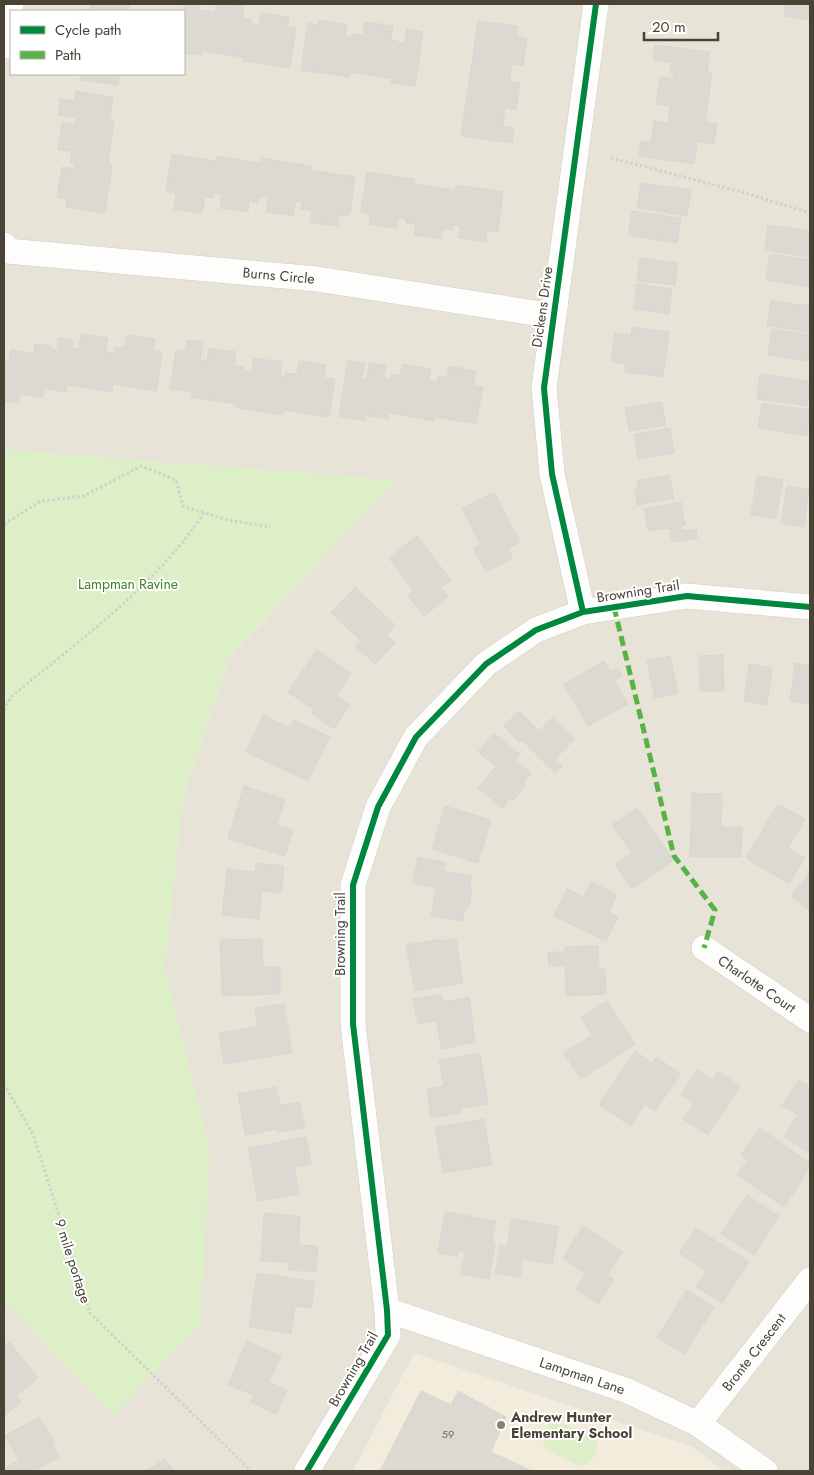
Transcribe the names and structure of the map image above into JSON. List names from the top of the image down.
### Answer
{
  "streets": {
    "street": [
      "Burns Circle",
      "Dickens Drive",
      "Browning Trail",
      "Charlotte Court",
      "Bronte Crescent",
      "Lampman Lane"
    ],
    "path": ["9 mile portage"]
  },
  "crossings": [
    ["Burns Circle", "Dickens Drive"],
    ["Dickens Drive", "Browning Trail"],
    ["Browning Trail", "Lampman Lane"],
    ["Bronte Crescent", "Lampman Lane"]
  ],
  "parks": ["Lampman Ravine"],
  "places": ["Andrew Hunter Elementary School"],
  "house_numbers": ["59"],
  "legend": ["Cycle path", "Path"],
  "scale_bar": "20 m"
}
